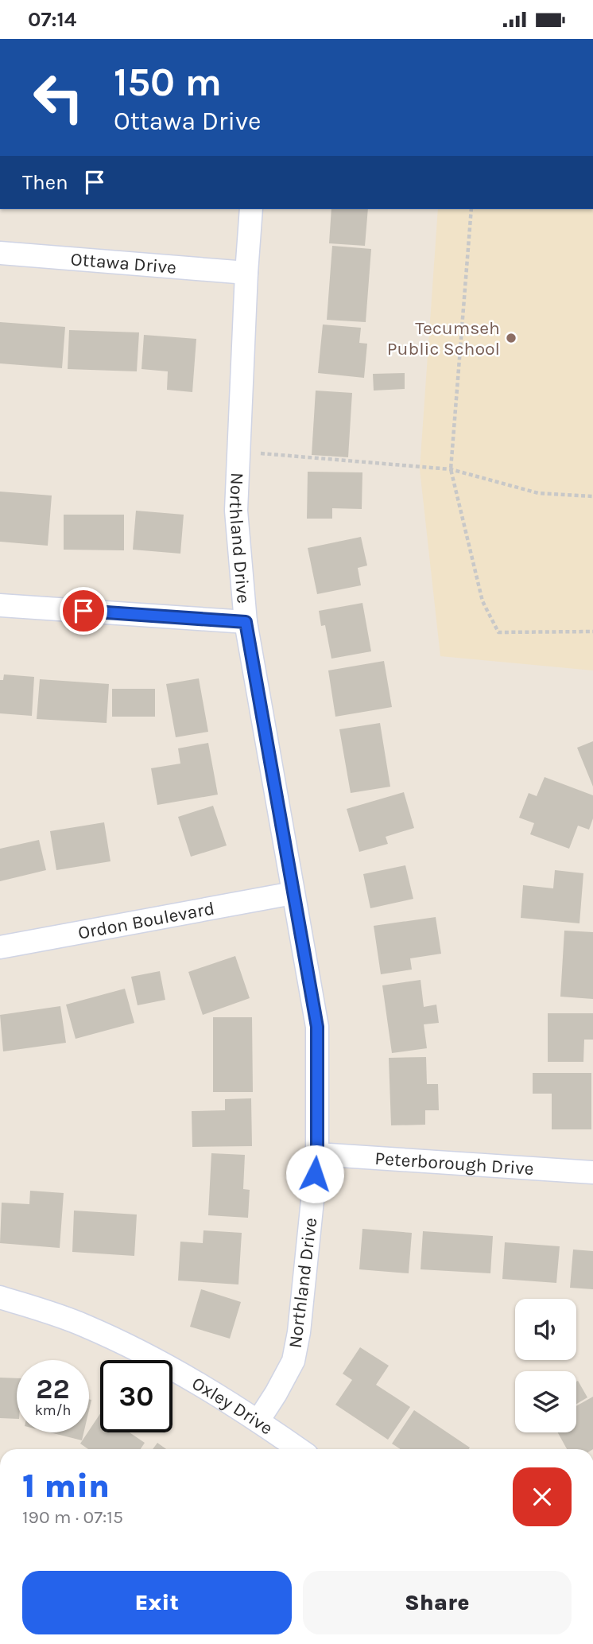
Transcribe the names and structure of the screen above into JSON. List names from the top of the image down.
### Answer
{
  "streets": {
    "street": [
      "Ottawa Drive",
      "Northland Drive",
      "Ordon Boulevard",
      "Peterborough Drive",
      "Oxley Drive"
    ]
  },
  "crossings": [
    ["Ottawa Drive", "Northland Drive"],
    ["Northland Drive", "Ordon Boulevard"],
    ["Northland Drive", "Peterborough Drive"],
    ["Northland Drive", "Oxley Drive"]
  ],
  "places": ["Tecumseh Public School"],
  "page": {
    "status": "07:14",
    "turn": ["150 m", "Ottawa Drive"],
    "then": "Then",
    "speed": "22 km/h",
    "limit": "30",
    "heading": ["1 min", "190 m · 07:15"],
    "buttons": ["Exit", "Share"]
  }
}
